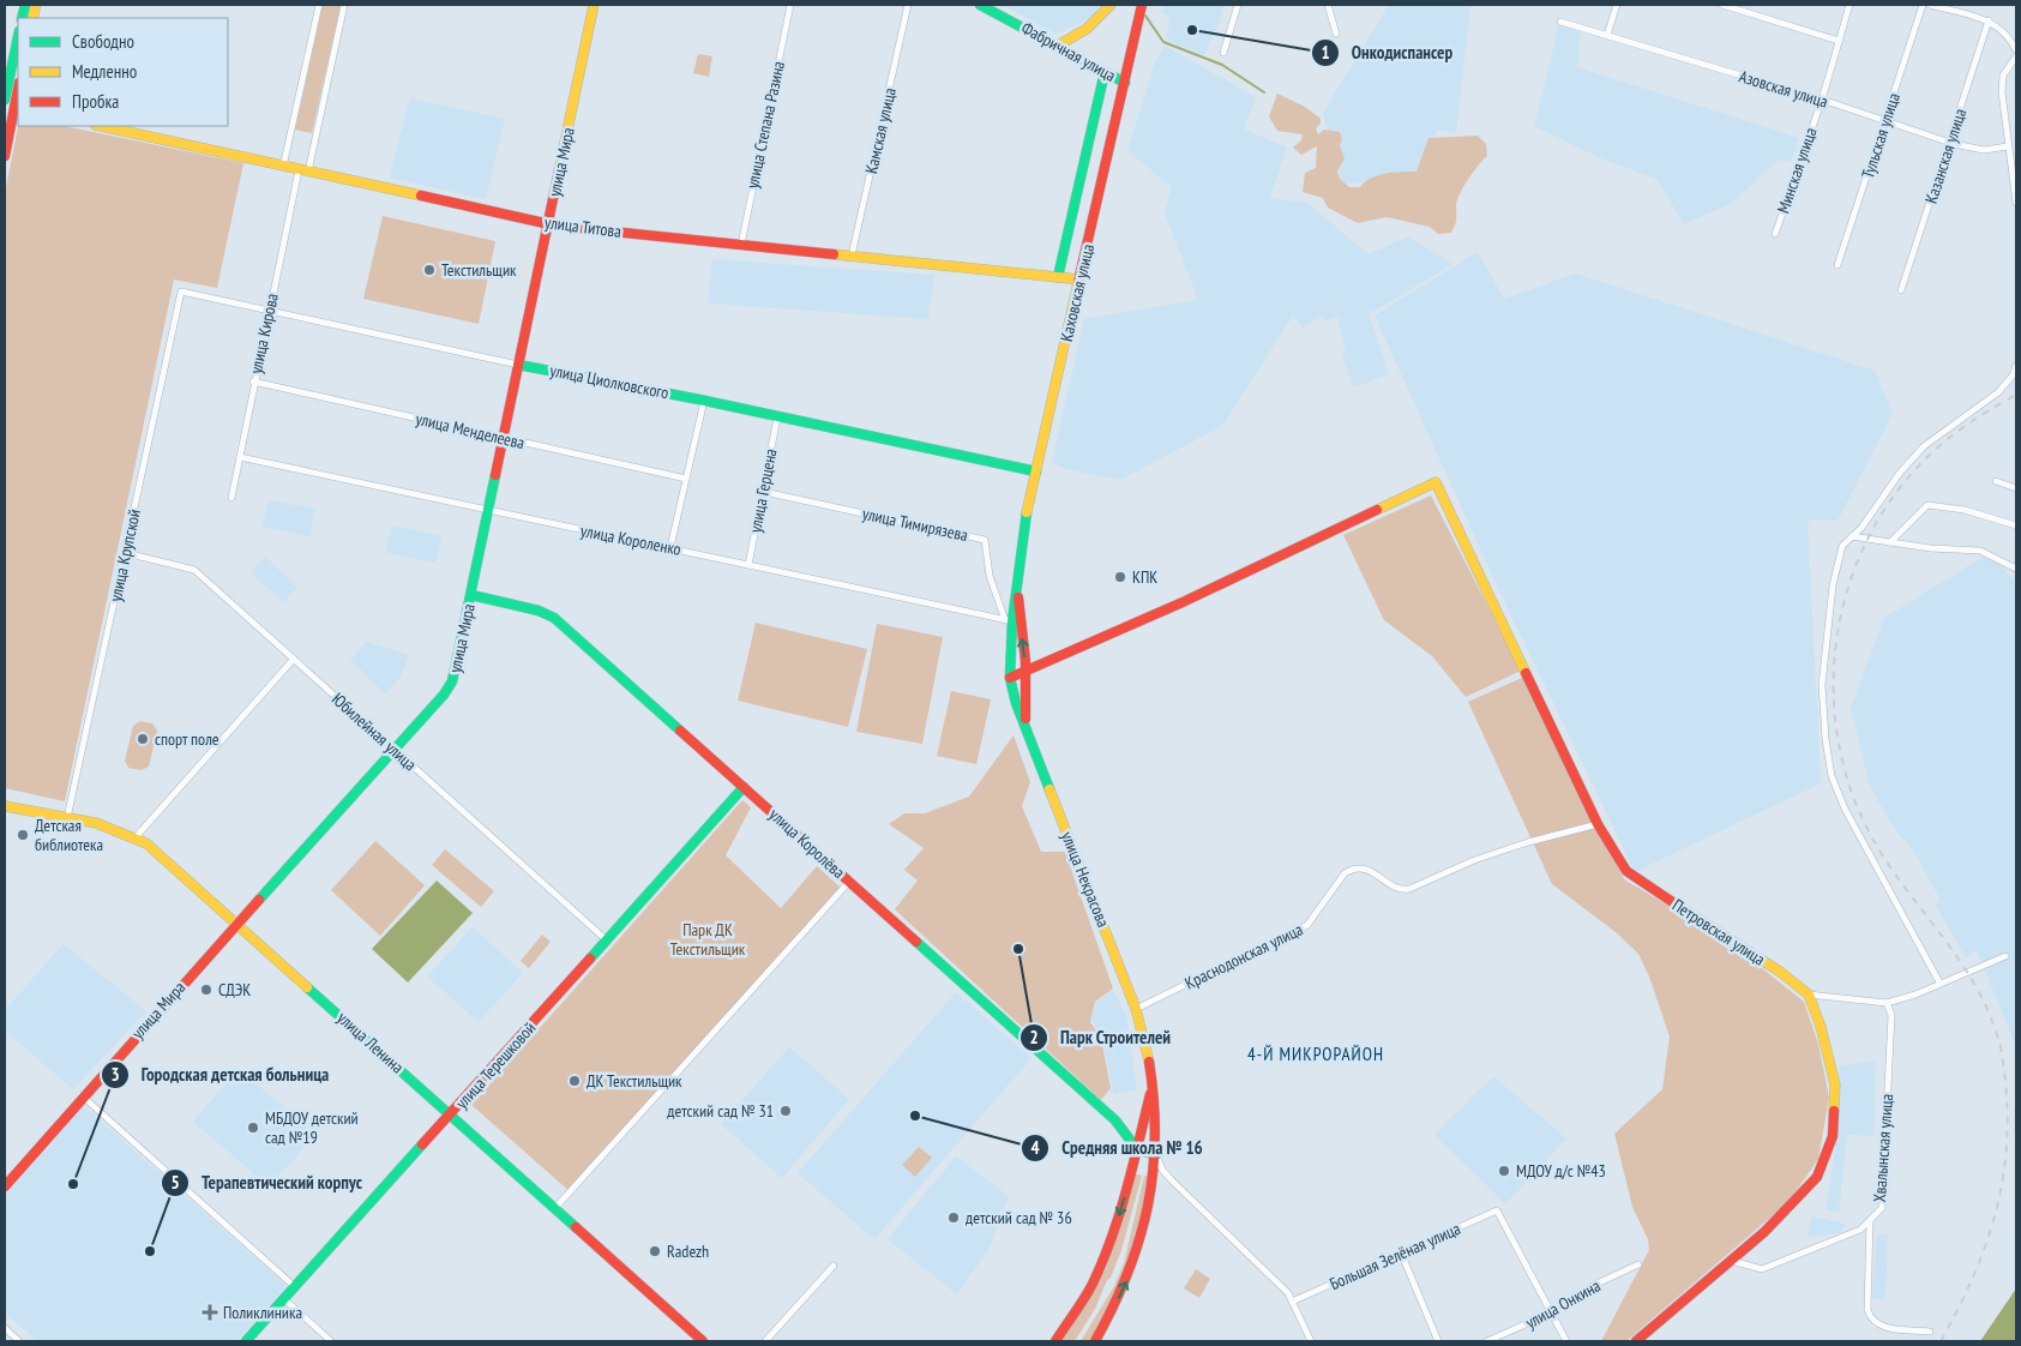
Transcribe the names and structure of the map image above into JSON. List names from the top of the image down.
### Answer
{
  "streets": {
    "street": [
      "Фабричная улица",
      "Азовская улица",
      "улица Степана Разина",
      "Камская улица",
      "Тульская улица",
      "Казанская улица",
      "улица Мира",
      "Минская улица",
      "улица Титова",
      "Каховская улица",
      "улица Кирова",
      "улица Циолковского",
      "улица Менделеева",
      "улица Герцена",
      "улица Тимирязева",
      "улица Короленко",
      "улица Крупской",
      "Юбилейная улица",
      "улица Королёва",
      "улица Некрасова",
      "Петровская улица",
      "Краснодонская улица",
      "улица Ленина",
      "улица Терешковой",
      "Хвалынская улица",
      "Большая Зелёная улица",
      "улица Онкина"
    ]
  },
  "crossings": [
    ["Фабричная улица", "Каховская улица"],
    ["Азовская улица", "Тульская улица"],
    ["Азовская улица", "Казанская улица"],
    ["Азовская улица", "Минская улица"],
    ["улица Степана Разина", "улица Титова"],
    ["Камская улица", "улица Титова"],
    ["улица Мира", "улица Титова"],
    ["улица Мира", "улица Циолковского"],
    ["улица Мира", "улица Менделеева"],
    ["улица Мира", "улица Короленко"],
    ["улица Мира", "Юбилейная улица"],
    ["улица Мира", "улица Королёва"],
    ["улица Мира", "улица Ленина"],
    ["улица Титова", "Каховская улица"],
    ["улица Титова", "улица Кирова"],
    ["Каховская улица", "улица Циолковского"],
    ["Каховская улица", "улица Тимирязева"],
    ["Каховская улица", "улица Короленко"],
    ["Каховская улица", "улица Некрасова"],
    ["Каховская улица", "Петровская улица"],
    ["улица Кирова", "улица Циолковского"],
    ["улица Кирова", "улица Менделеева"],
    ["улица Кирова", "улица Короленко"],
    ["улица Циолковского", "улица Герцена"],
    ["улица Циолковского", "улица Крупской"],
    ["улица Герцена", "улица Тимирязева"],
    ["улица Герцена", "улица Короленко"],
    ["улица Тимирязева", "улица Короленко"],
    ["улица Крупской", "Юбилейная улица"],
    ["улица Крупской", "улица Ленина"],
    ["Юбилейная улица", "улица Терешковой"],
    ["улица Королёва", "улица Некрасова"],
    ["улица Королёва", "улица Терешковой"],
    ["улица Некрасова", "Краснодонская улица"],
    ["Петровская улица", "Краснодонская улица"],
    ["Петровская улица", "Хвалынская улица"],
    ["улица Ленина", "улица Терешковой"],
    ["Большая Зелёная улица", "улица Онкина"]
  ],
  "districts": ["4-Й МИКРОРАЙОН"],
  "parks": ["Парк ДК Текстильщик"],
  "places": {
    "other": [
      "Онкодиспансер",
      "Текстильщик",
      "КПК",
      "спорт поле",
      "Детская библиотека",
      "Парк Строителей",
      "СДЭК",
      "ДК Текстильщик",
      "детский сад № 31",
      "Средняя школа № 16",
      "МБДОУ детский сад №19",
      "МДОУ д/с №43",
      "Городская детская больница",
      "детский сад № 36",
      "Терапевтический корпус",
      "Radezh"
    ],
    "health": ["Поликлиника"]
  },
  "legend": ["Свободно", "Медленно", "Пробка"]
}
